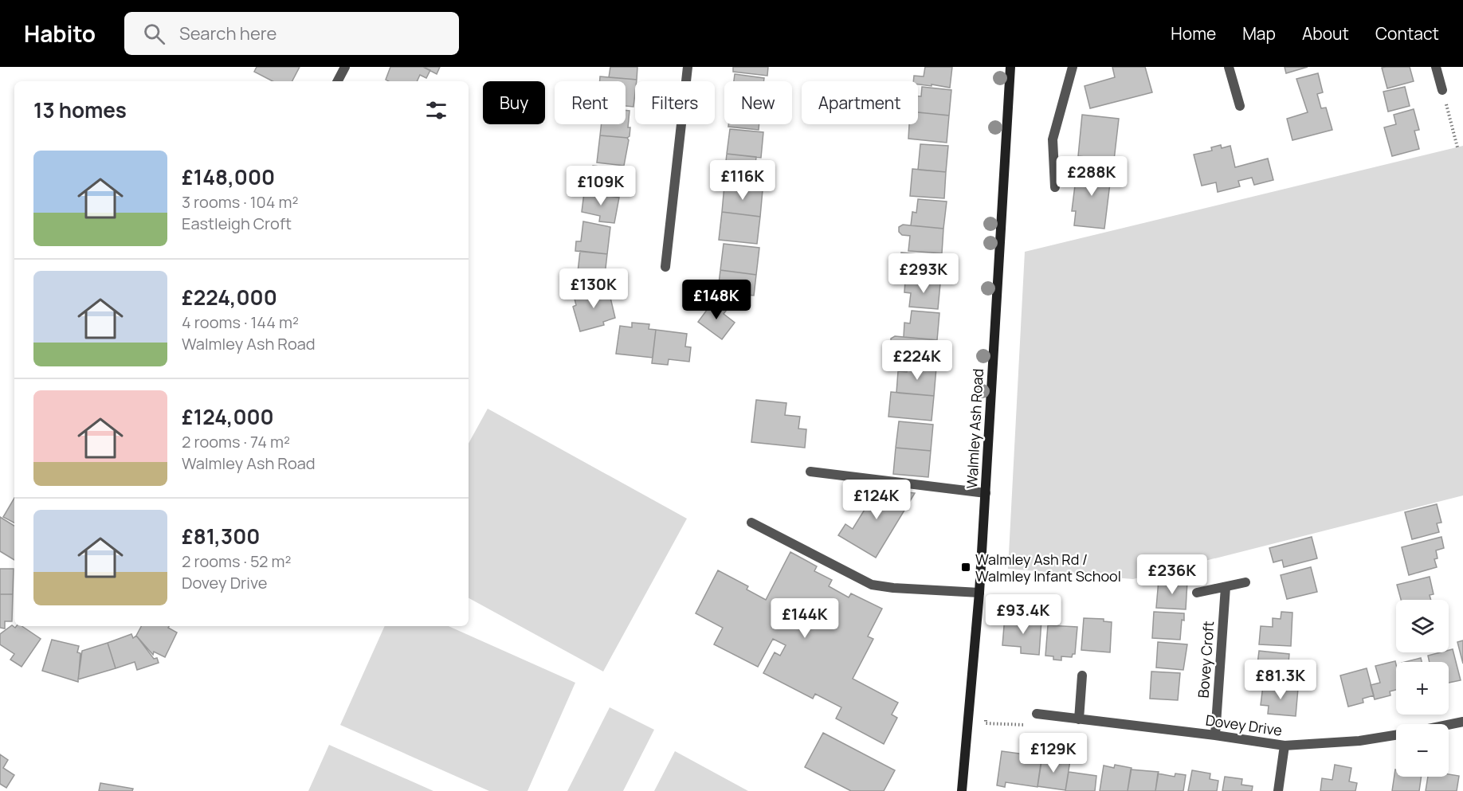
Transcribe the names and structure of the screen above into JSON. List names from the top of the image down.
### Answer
{
  "streets": {
    "street": ["Walmley Ash Road", "Bovey Croft", "Dovey Drive"]
  },
  "crossings": [
    ["Bovey Croft", "Dovey Drive"]
  ],
  "places": {
    "transit": ["Walmley Ash Rd / Walmley Infant School"]
  },
  "page": {
    "header": "Habito",
    "search": "Search here",
    "nav": [
      "Home",
      "Map",
      "About",
      "Contact"
    ],
    "chip": [
      "Buy",
      "Rent",
      "Filters",
      "New",
      "Apartment"
    ],
    "heading": "13 homes",
    "list": [
      {
        "name": "£148,000",
        "note": "3 rooms · 104 m² · Eastleigh Croft"
      },
      {
        "name": "£224,000",
        "note": "4 rooms · 144 m² · Walmley Ash Road"
      },
      {
        "name": "£124,000",
        "note": "2 rooms · 74 m² · Walmley Ash Road"
      },
      {
        "name": "£81,300",
        "note": "2 rooms · 52 m² · Dovey Drive"
      }
    ],
    "price": [
      "£288K",
      "£116K",
      "£109K",
      "£293K",
      "£130K",
      "£148K",
      "£224K",
      "£124K",
      "£236K",
      "£93.4K",
      "£144K",
      "£81.3K",
      "£129K"
    ],
    "map_buttons": ["+", "−"]
  }
}
